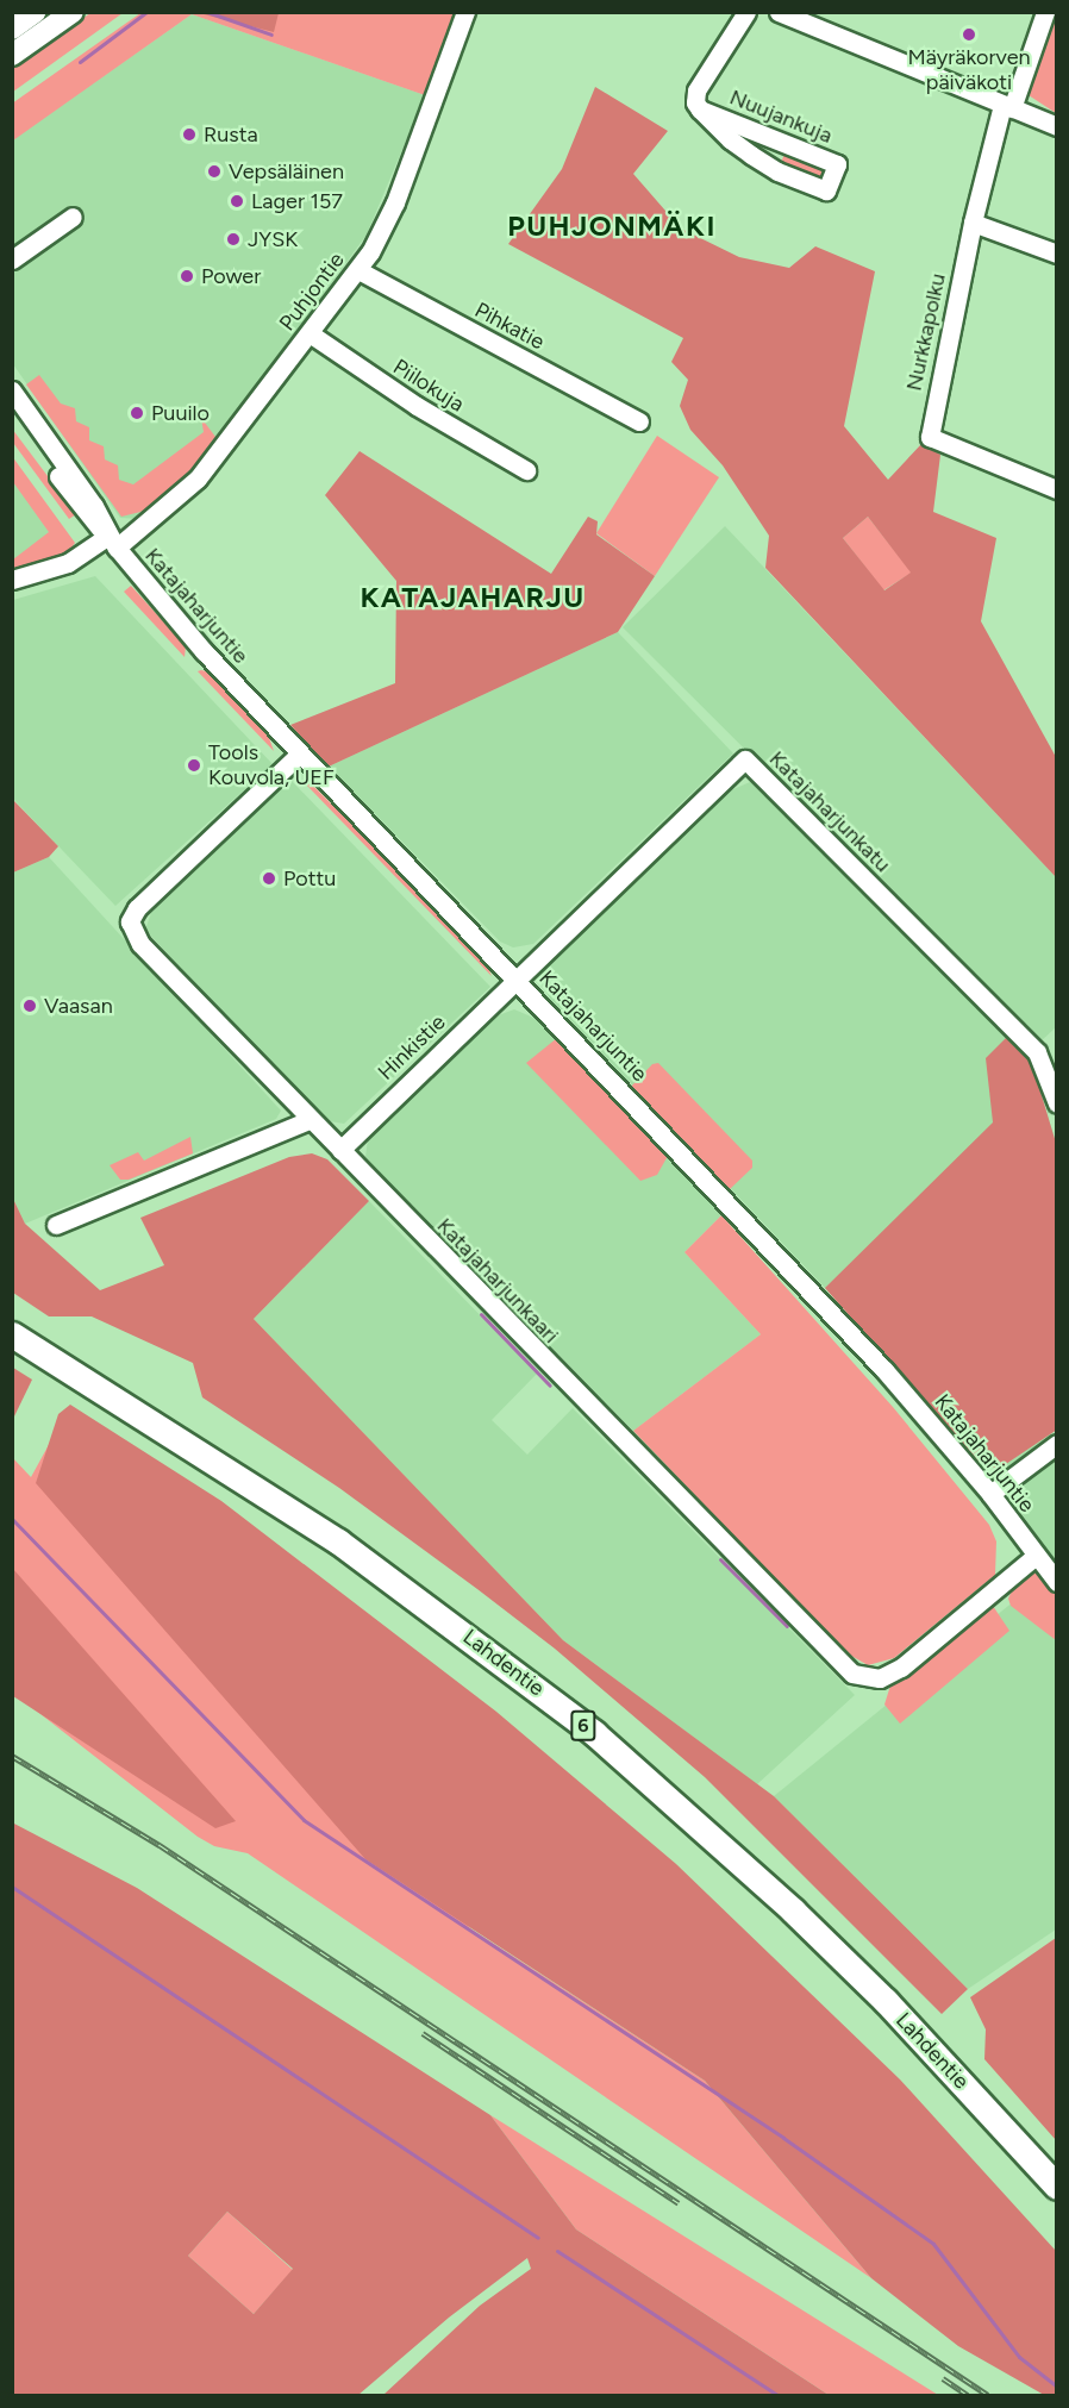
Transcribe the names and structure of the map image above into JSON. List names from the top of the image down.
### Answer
{
  "streets": {
    "highway": ["Lahdentie", "6"],
    "street": [
      "Nuujankuja",
      "Puhjontie",
      "Pihkatie",
      "Nurkkapolku",
      "Piilokuja",
      "Katajaharjuntie",
      "Katajaharjunkatu",
      "Hinkistie",
      "Katajaharjunkaari"
    ]
  },
  "crossings": [
    ["Puhjontie", "Pihkatie"],
    ["Puhjontie", "Piilokuja"],
    ["Puhjontie", "Katajaharjuntie"],
    ["Katajaharjuntie", "Katajaharjunkatu"],
    ["Katajaharjuntie", "Hinkistie"],
    ["Katajaharjuntie", "Katajaharjunkaari"],
    ["Katajaharjunkatu", "Hinkistie"],
    ["Hinkistie", "Katajaharjunkaari"]
  ],
  "districts": ["PUHJONMÄKI", "KATAJAHARJU"],
  "places": [
    "Mäyräkorven päiväkoti",
    "Rusta",
    "Vepsäläinen",
    "Lager 157",
    "JYSK",
    "Power",
    "Puuilo",
    "Tools Kouvola, UEF",
    "Pottu",
    "Vaasan"
  ]
}
